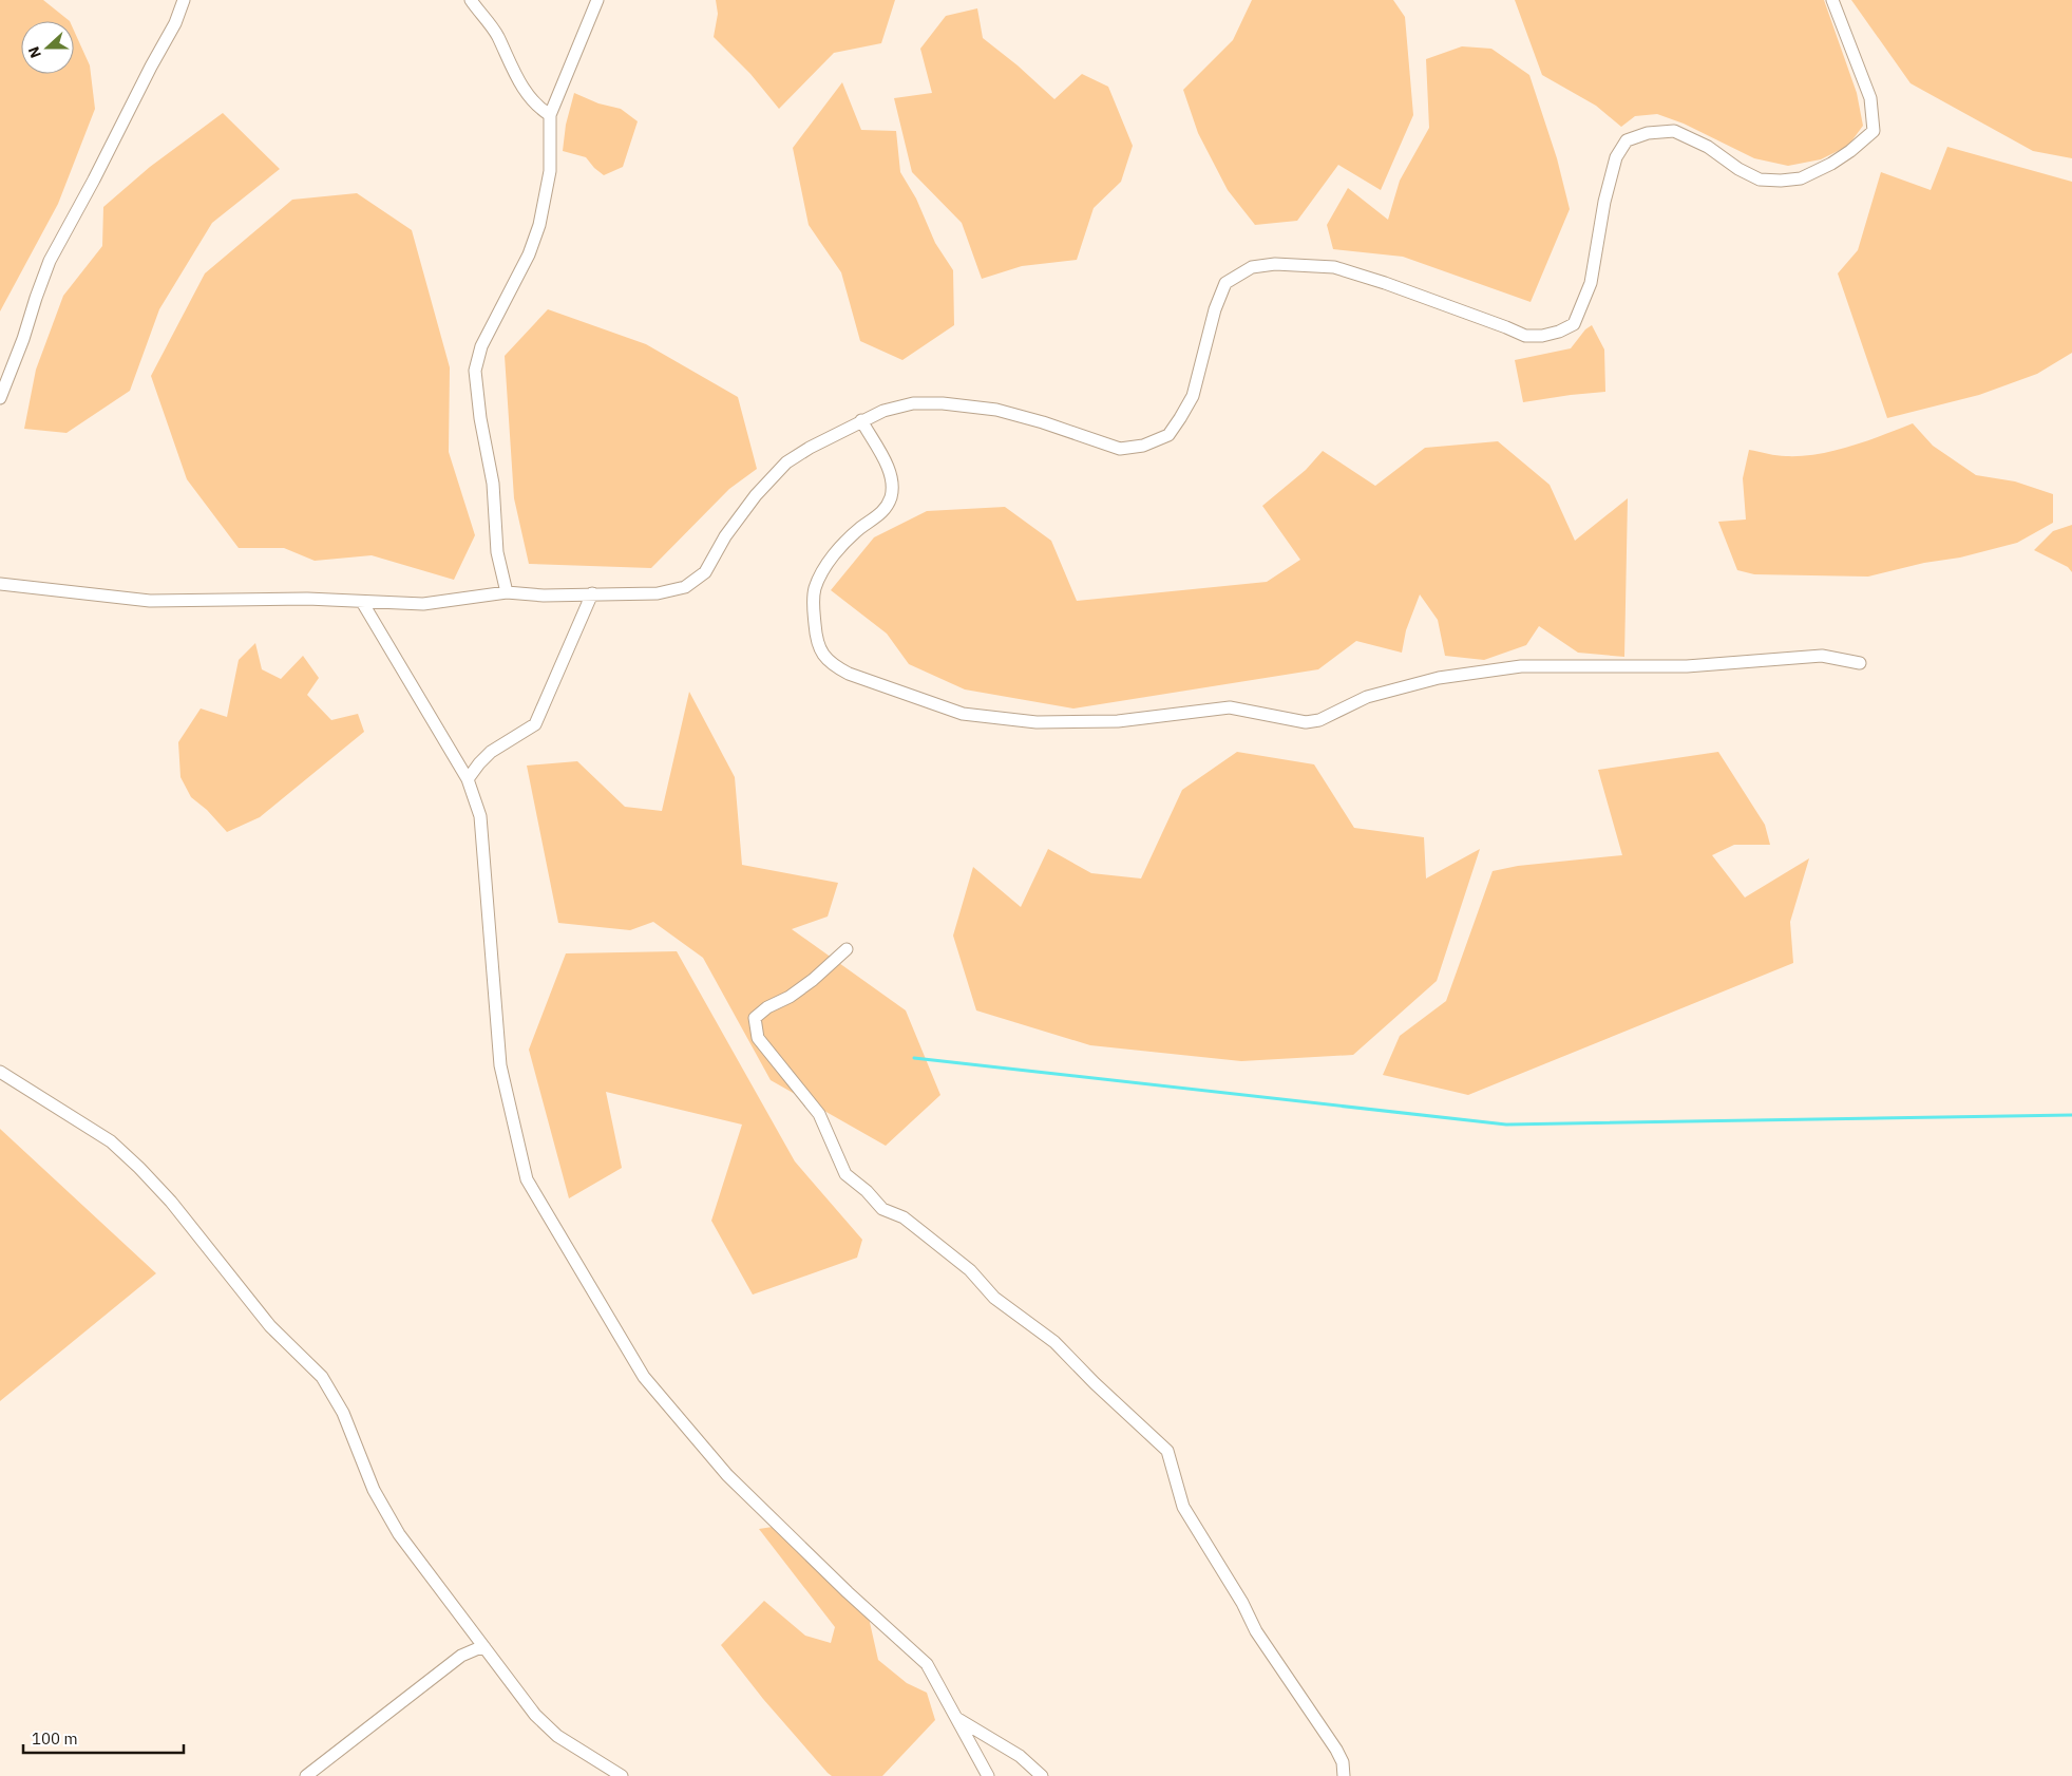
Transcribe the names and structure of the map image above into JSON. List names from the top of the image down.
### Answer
{
  "scale_bar": "100 m",
  "north": "left"
}
